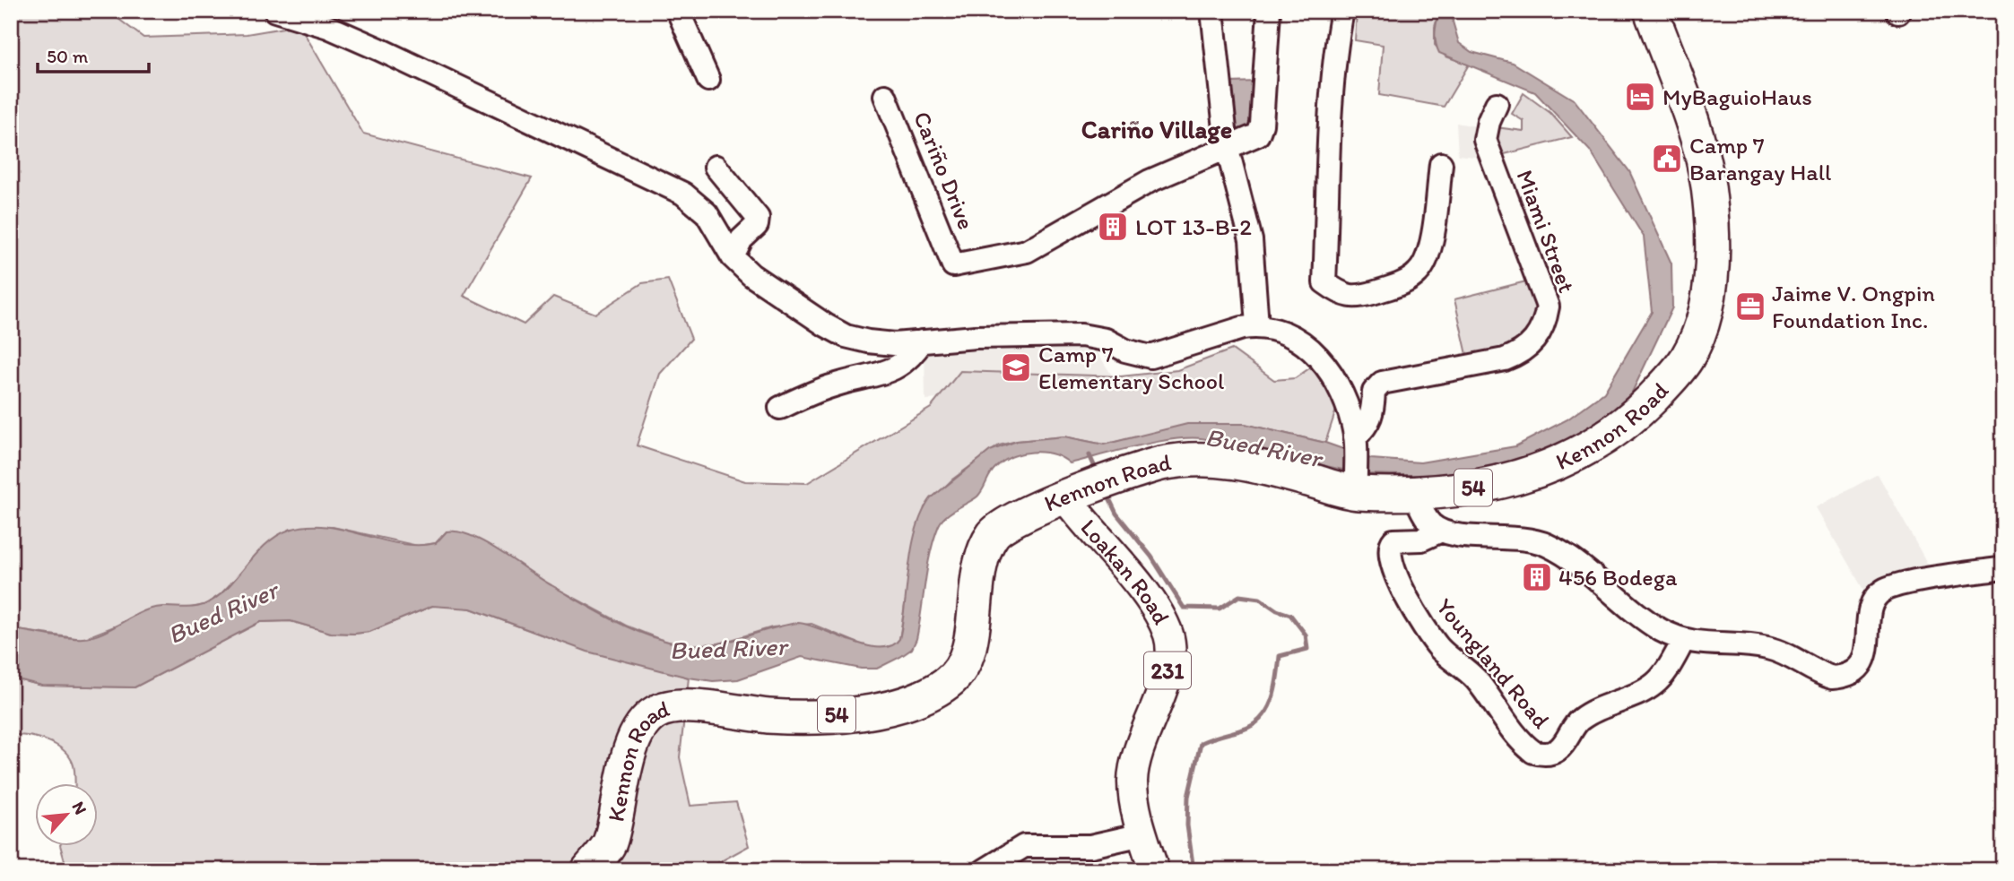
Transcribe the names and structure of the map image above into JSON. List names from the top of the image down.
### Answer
{
  "streets": {
    "highway": ["Kennon Road", "54"],
    "main road": ["Loakan Road", "231"],
    "street": ["Cariño Drive", "Miami Street", "Youngland Road"]
  },
  "crossings": [
    ["Kennon Road", "Loakan Road"]
  ],
  "districts": ["Cariño Village"],
  "water": ["Bued River"],
  "places": {
    "hotel": ["MyBaguioHaus"],
    "public building": ["Camp 7 Barangay Hall"],
    "building": ["LOT 13-B-2", "456 Bodega"],
    "office": ["Jaime V. Ongpin Foundation Inc."],
    "school or university": ["Camp 7 Elementary School"]
  },
  "scale_bar": "50 m",
  "north": "top right"
}
